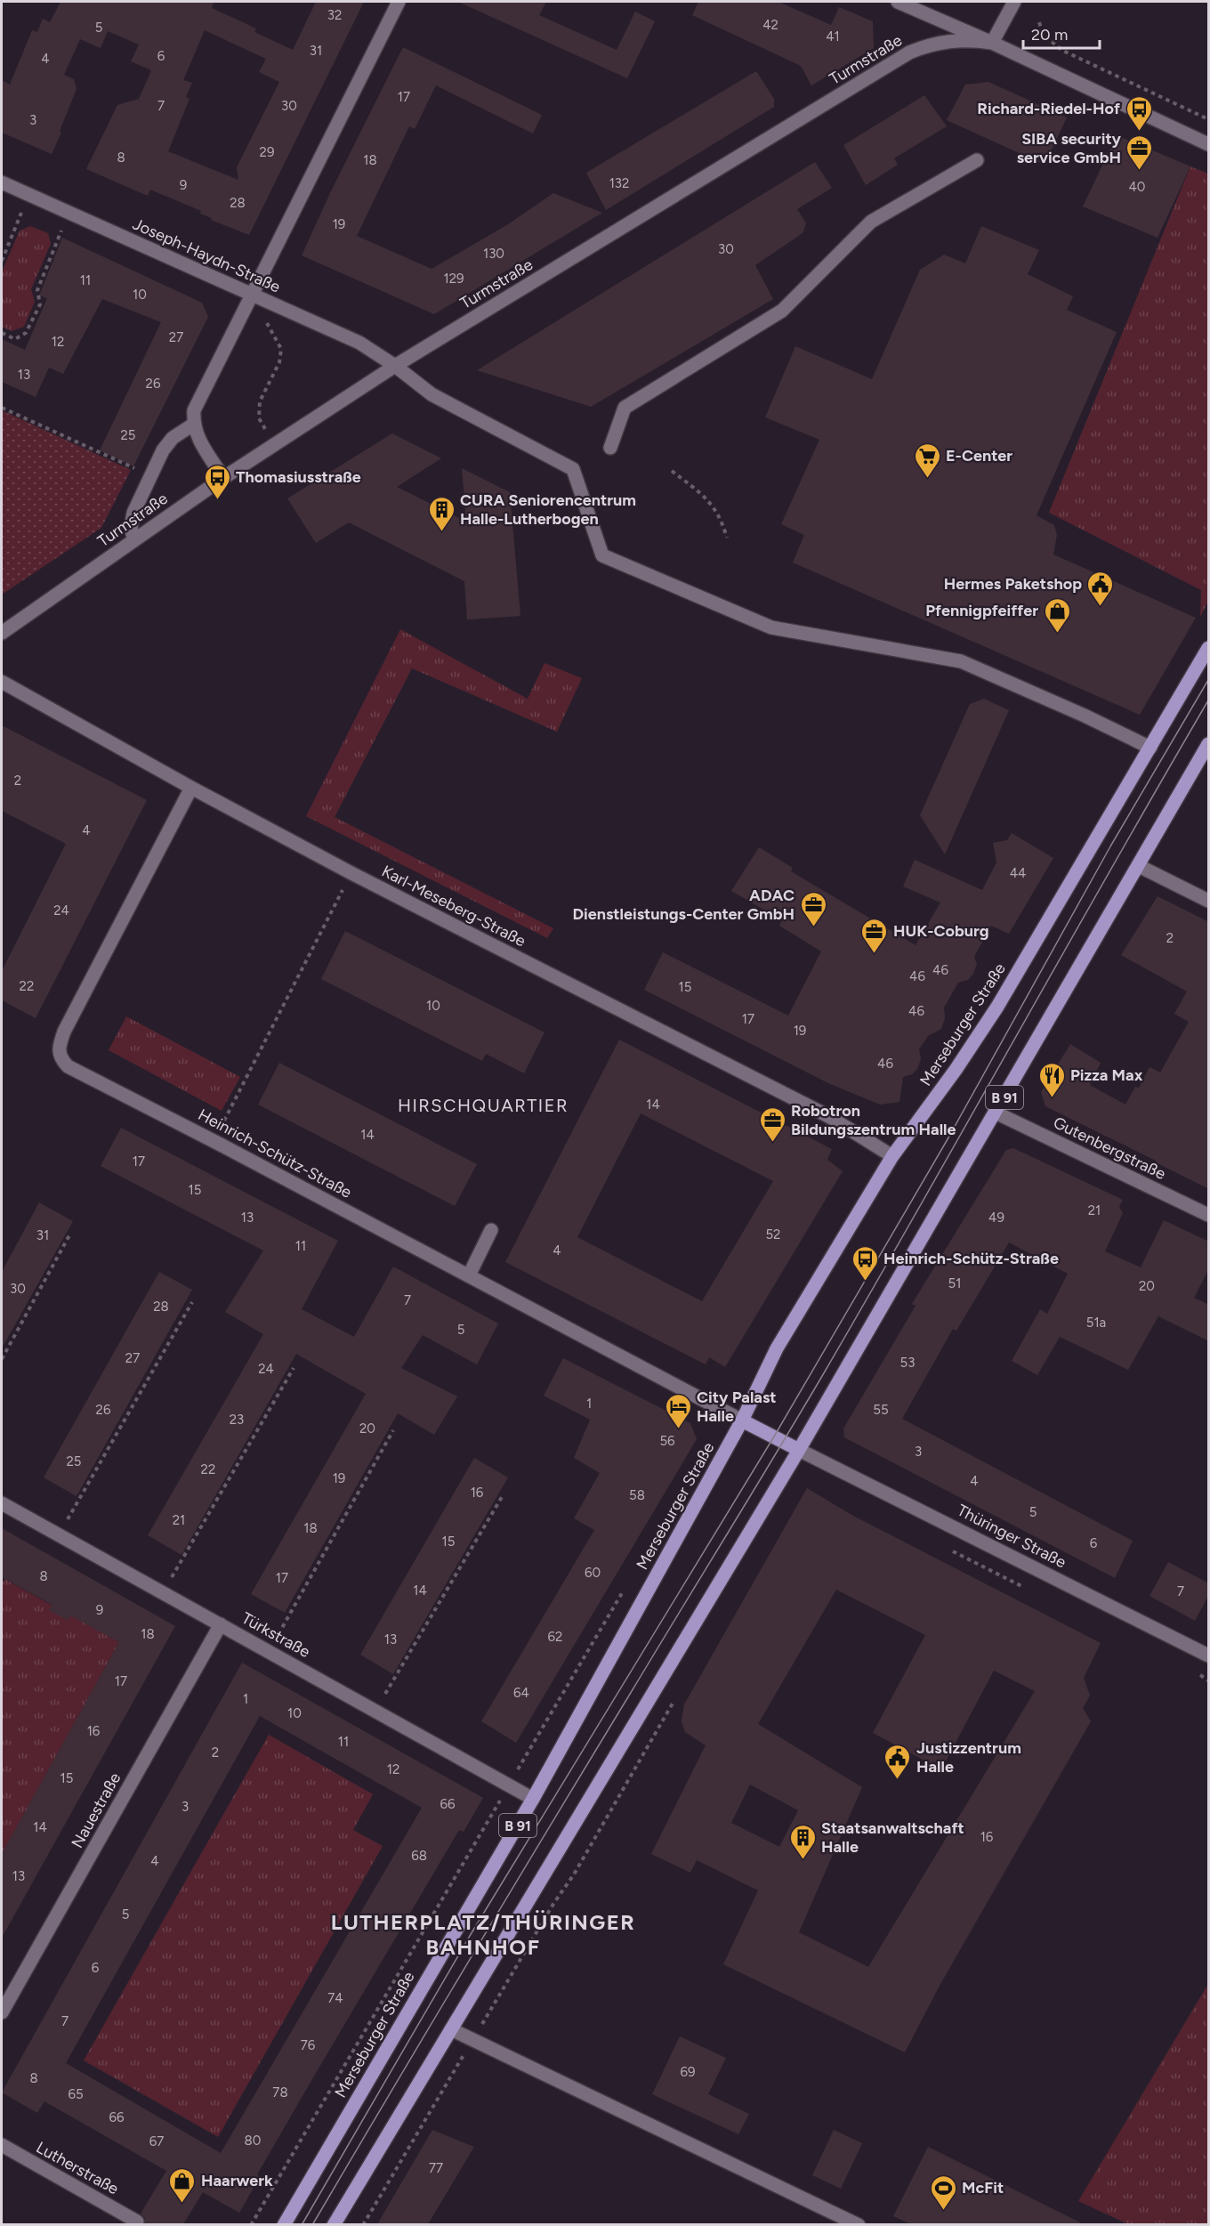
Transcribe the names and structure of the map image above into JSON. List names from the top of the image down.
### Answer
{
  "streets": {
    "main road": ["Merseburger Straße", "B 91"],
    "street": [
      "Turmstraße",
      "Joseph-Haydn-Straße",
      "Karl-Meseberg-Straße",
      "Gutenbergstraße",
      "Heinrich-Schütz-Straße",
      "Thüringer Straße",
      "Türkstraße",
      "Nauestraße",
      "Lutherstraße"
    ]
  },
  "crossings": [
    ["Turmstraße", "Joseph-Haydn-Straße"],
    ["Joseph-Haydn-Straße", "Merseburger Straße"],
    ["Karl-Meseberg-Straße", "Merseburger Straße"],
    ["Karl-Meseberg-Straße", "Heinrich-Schütz-Straße"],
    ["Merseburger Straße", "Heinrich-Schütz-Straße"],
    ["Merseburger Straße", "Türkstraße"],
    ["B 91", "Gutenbergstraße"],
    ["B 91", "Thüringer Straße"],
    ["Türkstraße", "Nauestraße"]
  ],
  "districts": ["HIRSCHQUARTIER", "LUTHERPLATZ/THÜRINGER BAHNHOF"],
  "places": {
    "bus stop": ["Richard-Riedel-Hof", "Thomasiusstraße", "Heinrich-Schütz-Straße"],
    "office": [
      "SIBA security service GmbH",
      "ADAC Dienstleistungs-Center GmbH",
      "HUK-Coburg",
      "Robotron Bildungszentrum Halle"
    ],
    "supermarket": ["E-Center"],
    "building": ["CURA Seniorencentrum Halle-Lutherbogen", "Staatsanwaltschaft Halle"],
    "public building": ["Hermes Paketshop", "Justizzentrum Halle"],
    "shop": ["Pfennigpfeiffer", "Haarwerk"],
    "restaurant": ["Pizza Max"],
    "hotel": ["City Palast Halle"],
    "sports": ["McFit"]
  },
  "house_numbers": [
    "32",
    "42",
    "5",
    "41",
    "31",
    "6",
    "4",
    "17",
    "7",
    "30",
    "3",
    "29",
    "8",
    "18",
    "132",
    "9",
    "40",
    "28",
    "19",
    "30",
    "130",
    "129",
    "11",
    "10",
    "27",
    "12",
    "13",
    "26",
    "25",
    "2",
    "4",
    "44",
    "24",
    "2",
    "46",
    "46",
    "22",
    "15",
    "10",
    "46",
    "17",
    "19",
    "46",
    "14",
    "14",
    "17",
    "15",
    "21",
    "13",
    "49",
    "52",
    "31",
    "11",
    "4",
    "51",
    "20",
    "30",
    "7",
    "28",
    "51a",
    "5",
    "27",
    "53",
    "24",
    "1",
    "26",
    "55",
    "23",
    "20",
    "56",
    "3",
    "25",
    "22",
    "19",
    "4",
    "16",
    "58",
    "5",
    "21",
    "18",
    "15",
    "6",
    "60",
    "8",
    "17",
    "14",
    "7",
    "9",
    "18",
    "62",
    "13",
    "17",
    "64",
    "1",
    "10",
    "16",
    "11",
    "2",
    "12",
    "15",
    "66",
    "3",
    "14",
    "16",
    "68",
    "4",
    "13",
    "5",
    "6",
    "74",
    "7",
    "76",
    "69",
    "8",
    "78",
    "65",
    "66",
    "80",
    "67",
    "77"
  ],
  "scale_bar": "20 m"
}
